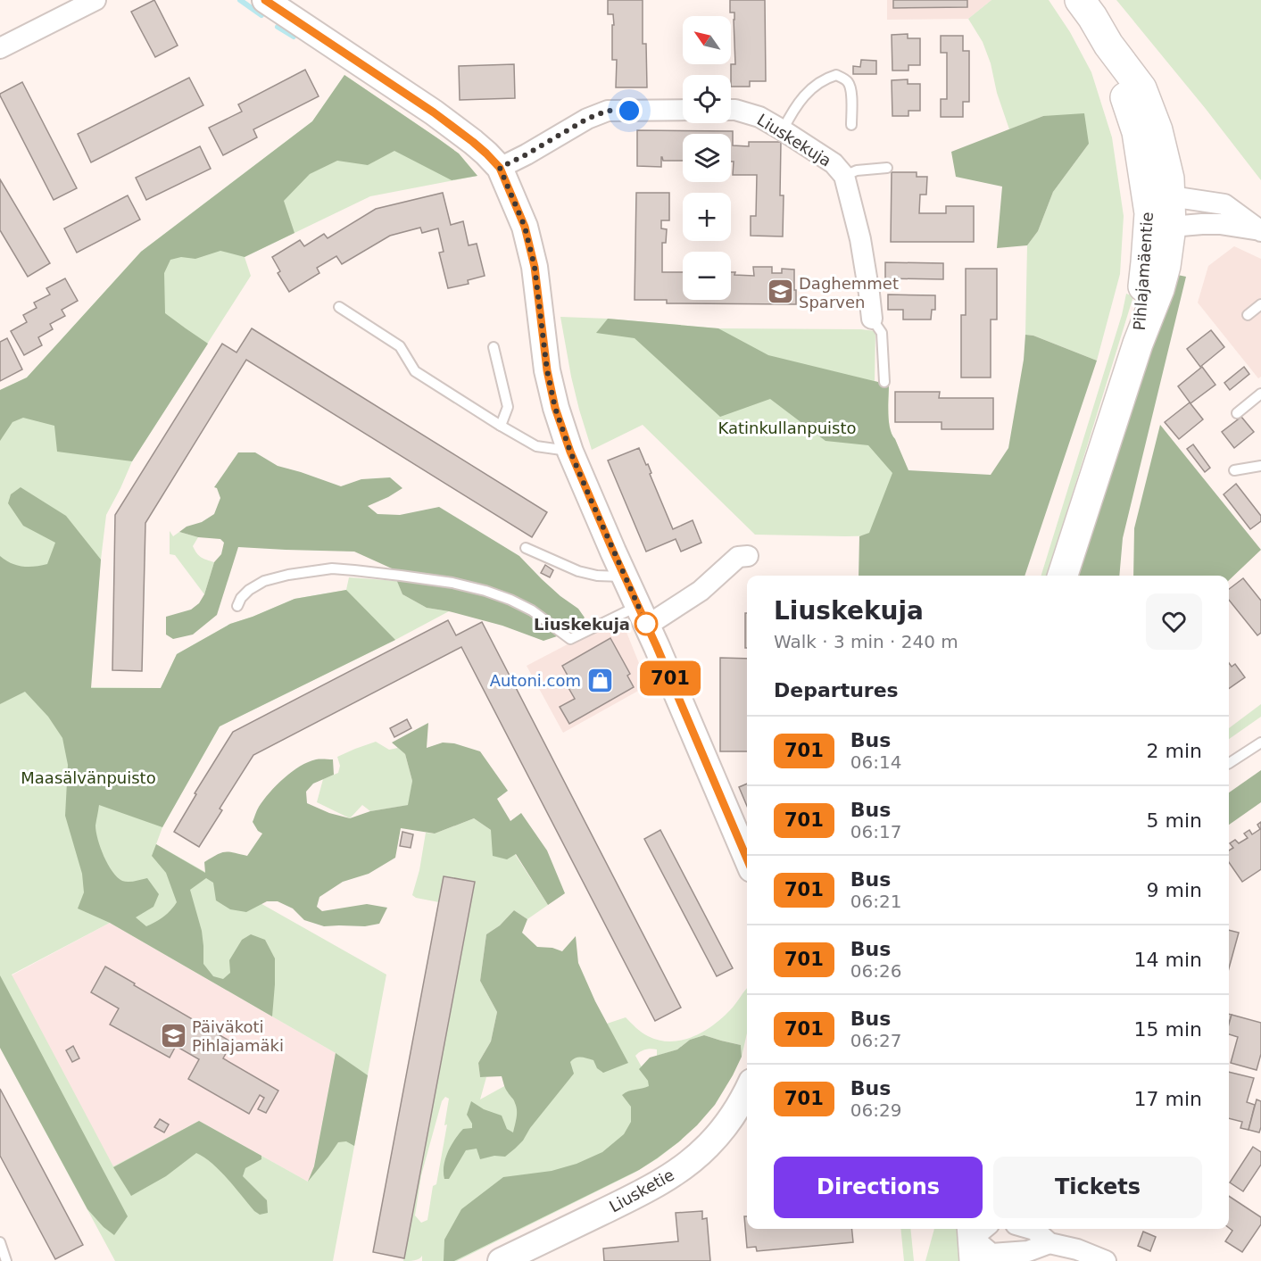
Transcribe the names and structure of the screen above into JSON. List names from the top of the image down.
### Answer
{
  "streets": {
    "main road": ["Pihlajamäentie"],
    "street": ["Liuskekuja", "Liusketie"]
  },
  "parks": ["Katinkullanpuisto", "Maasälvänpuisto"],
  "places": {
    "school or university": ["Daghemmet Sparven", "Päiväkoti Pihlajamäki"],
    "other": ["Liuskekuja"],
    "shop": ["Autoni.com"]
  },
  "lines": ["bus line 701"],
  "north": "top left",
  "page": {
    "on_map": "701",
    "map_buttons": ["+", "−"],
    "heading": [
      ["Liuskekuja", "Walk · 3 min · 240 m"],
      "Departures"
    ],
    "list": [
      {
        "mark": "701",
        "name": "Bus",
        "note": "06:14",
        "value": "2 min"
      },
      {
        "mark": "701",
        "name": "Bus",
        "note": "06:17",
        "value": "5 min"
      },
      {
        "mark": "701",
        "name": "Bus",
        "note": "06:21",
        "value": "9 min"
      },
      {
        "mark": "701",
        "name": "Bus",
        "note": "06:26",
        "value": "14 min"
      },
      {
        "mark": "701",
        "name": "Bus",
        "note": "06:27",
        "value": "15 min"
      },
      {
        "mark": "701",
        "name": "Bus",
        "note": "06:29",
        "value": "17 min"
      }
    ],
    "buttons": ["Directions", "Tickets"]
  }
}
